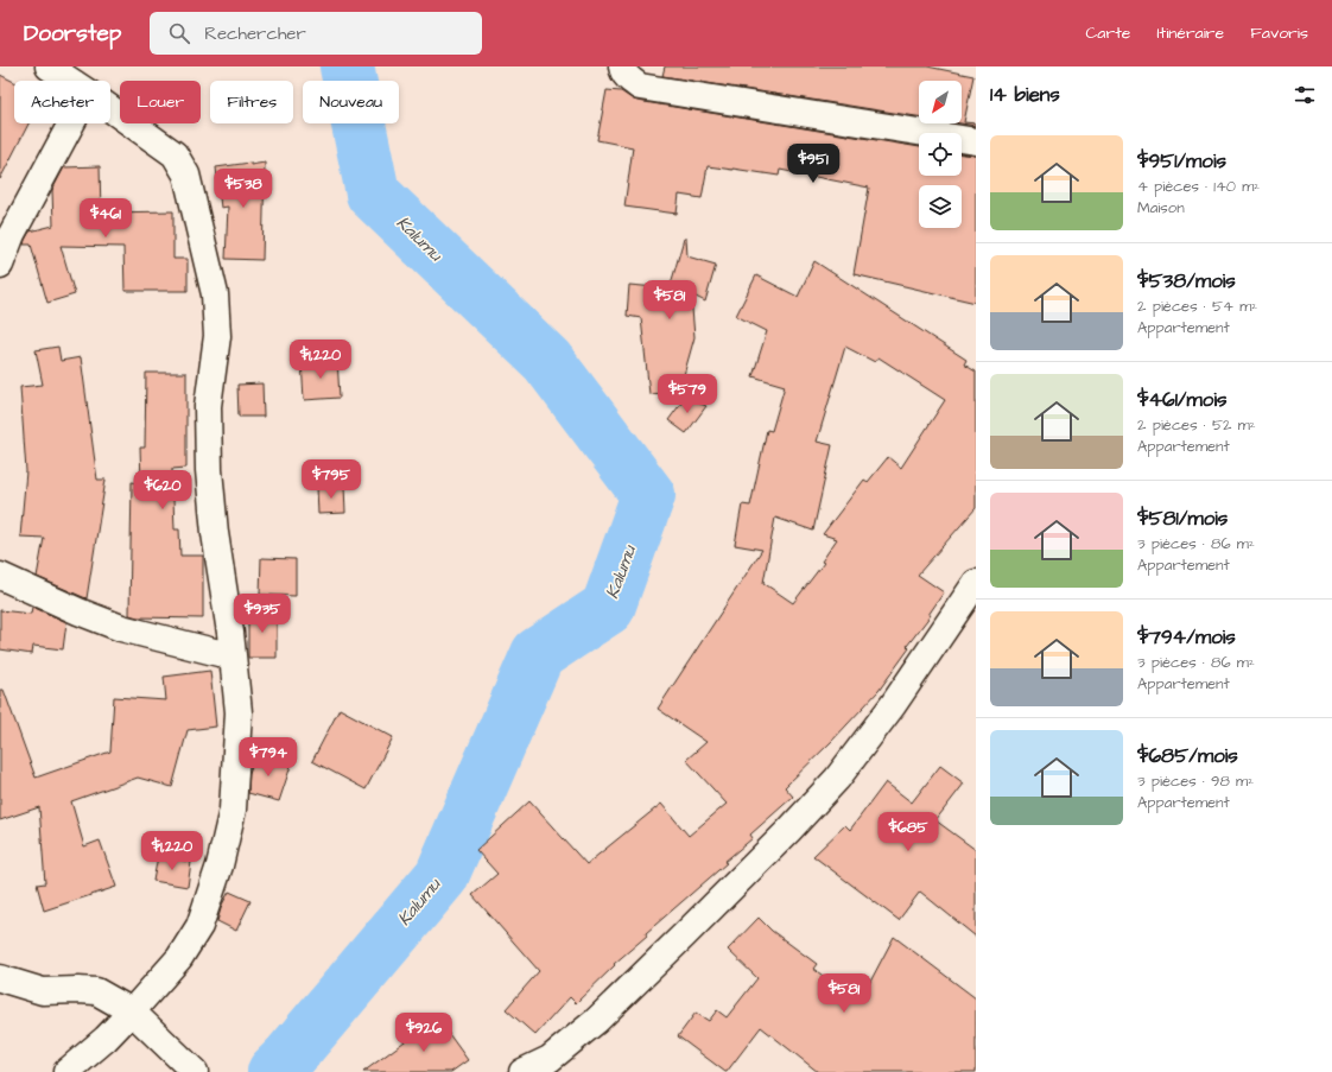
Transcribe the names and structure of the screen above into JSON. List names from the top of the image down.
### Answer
{
  "water": ["Kalumu"],
  "north": "bottom left",
  "page": {
    "header": "Doorstep",
    "search": "Rechercher",
    "nav": ["Carte", "Itinéraire", "Favoris"],
    "heading": "14 biens",
    "chip": [
      "Acheter",
      "Louer",
      "Filtres",
      "Nouveau"
    ],
    "list": [
      {
        "name": "$951/mois",
        "note": "4 pièces · 140 m² · Maison"
      },
      {
        "name": "$538/mois",
        "note": "2 pièces · 54 m² · Appartement"
      },
      {
        "name": "$461/mois",
        "note": "2 pièces · 52 m² · Appartement"
      },
      {
        "name": "$581/mois",
        "note": "3 pièces · 86 m² · Appartement"
      },
      {
        "name": "$794/mois",
        "note": "3 pièces · 86 m² · Appartement"
      },
      {
        "name": "$685/mois",
        "note": "3 pièces · 98 m² · Appartement"
      }
    ],
    "price": [
      "$951",
      "$538",
      "$461",
      "$581",
      "$1,220",
      "$579",
      "$795",
      "$620",
      "$935",
      "$794",
      "$685",
      "$1,220",
      "$581",
      "$926"
    ]
  }
}
